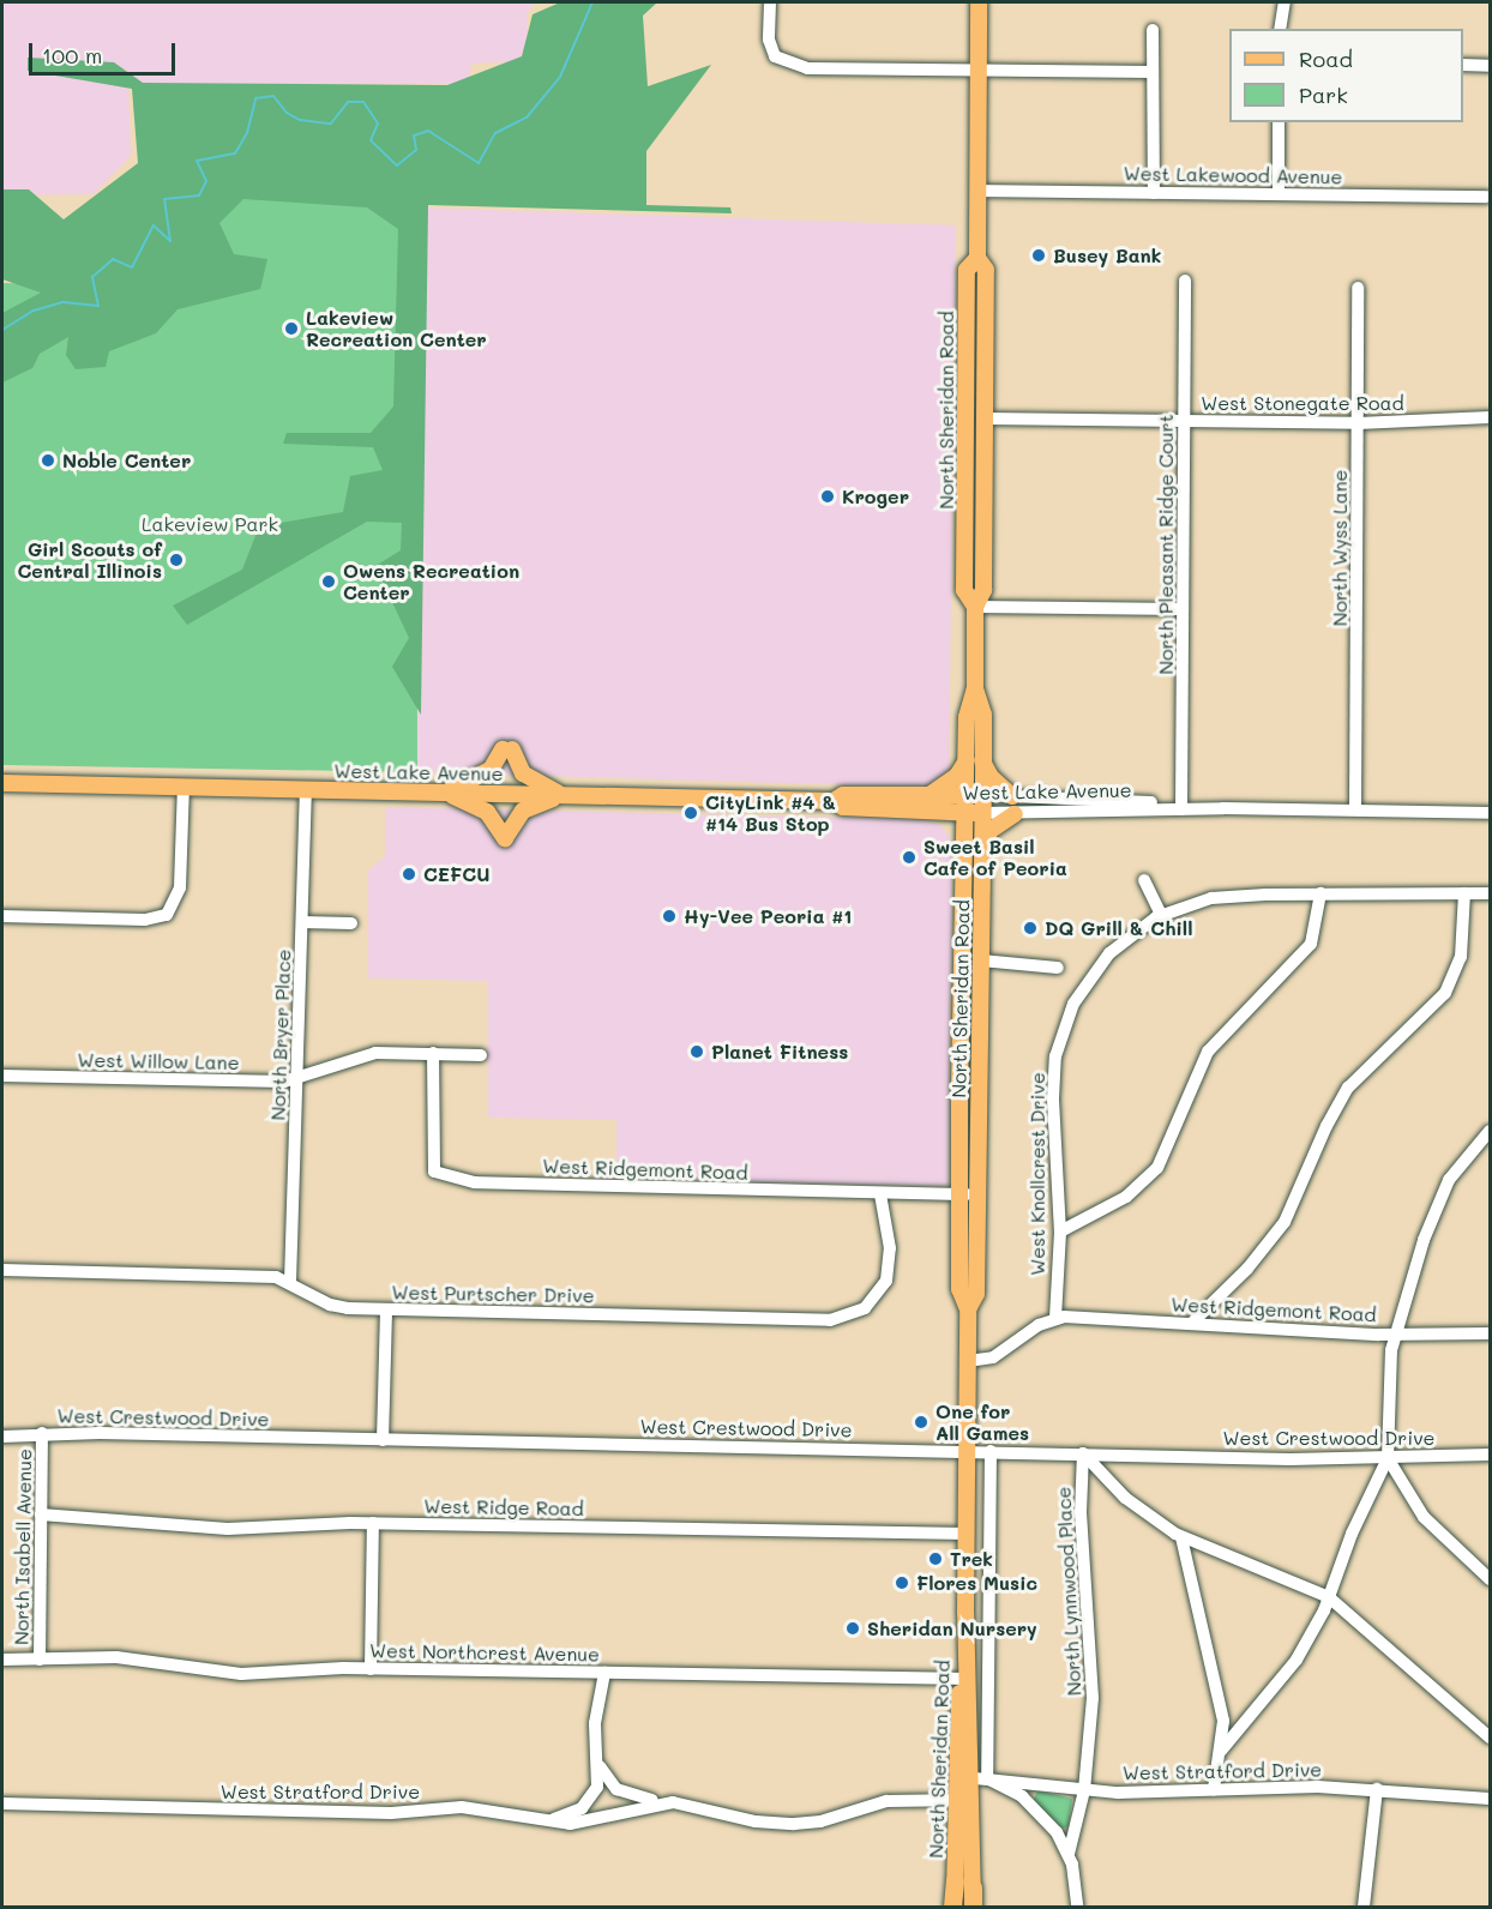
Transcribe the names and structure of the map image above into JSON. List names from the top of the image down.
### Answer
{
  "streets": {
    "main road": ["North Sheridan Road", "West Lake Avenue"],
    "street": [
      "West Lakewood Avenue",
      "West Stonegate Road",
      "North Pleasant Ridge Court",
      "North Wyss Lane",
      "North Bryer Place",
      "West Willow Lane",
      "West Ridgemont Road",
      "West Knollcrest Drive",
      "West Purtscher Drive",
      "West Crestwood Drive",
      "West Ridge Road",
      "North Isabell Avenue",
      "North Lynnwood Place",
      "West Northcrest Avenue",
      "West Stratford Drive"
    ]
  },
  "crossings": [
    ["West Lakewood Avenue", "North Sheridan Road"],
    ["West Stonegate Road", "North Sheridan Road"],
    ["West Stonegate Road", "North Pleasant Ridge Court"],
    ["West Stonegate Road", "North Wyss Lane"],
    ["North Sheridan Road", "West Lake Avenue"],
    ["North Sheridan Road", "West Ridgemont Road"],
    ["North Sheridan Road", "West Crestwood Drive"],
    ["North Sheridan Road", "West Ridge Road"],
    ["North Sheridan Road", "North Lynnwood Place"],
    ["North Sheridan Road", "West Northcrest Avenue"],
    ["North Sheridan Road", "West Stratford Drive"],
    ["North Pleasant Ridge Court", "West Lake Avenue"],
    ["North Wyss Lane", "West Lake Avenue"],
    ["West Lake Avenue", "North Bryer Place"],
    ["North Bryer Place", "West Willow Lane"],
    ["North Bryer Place", "West Purtscher Drive"],
    ["West Willow Lane", "West Ridgemont Road"],
    ["West Ridgemont Road", "West Knollcrest Drive"],
    ["West Ridgemont Road", "West Purtscher Drive"],
    ["West Crestwood Drive", "North Isabell Avenue"],
    ["West Crestwood Drive", "North Lynnwood Place"],
    ["West Ridge Road", "North Isabell Avenue"],
    ["North Isabell Avenue", "West Northcrest Avenue"],
    ["North Lynnwood Place", "West Stratford Drive"]
  ],
  "parks": ["Lakeview Park"],
  "places": [
    "Busey Bank",
    "Lakeview Recreation Center",
    "Noble Center",
    "Kroger",
    "Girl Scouts of Central Illinois",
    "Owens Recreation Center",
    "CityLink #4 & #14 Bus Stop",
    "Sweet Basil Cafe of Peoria",
    "CEFCU",
    "Hy-Vee Peoria #1",
    "DQ Grill & Chill",
    "Planet Fitness",
    "One for All Games",
    "Trek",
    "Flores Music",
    "Sheridan Nursery"
  ],
  "legend": ["Road", "Park"],
  "scale_bar": "100 m"
}
